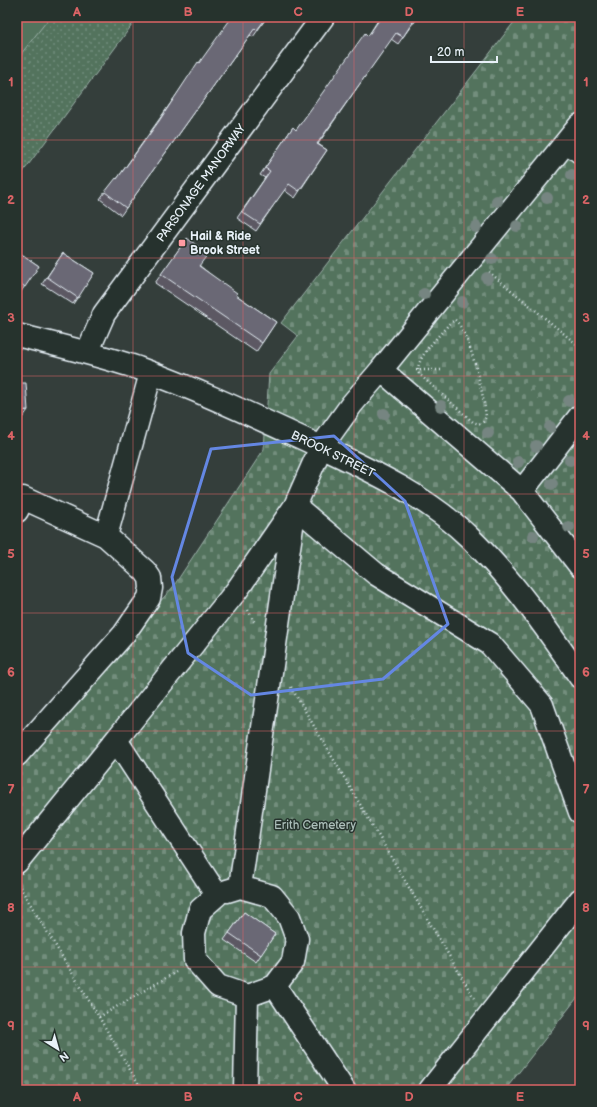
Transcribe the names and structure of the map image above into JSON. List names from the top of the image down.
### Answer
{
  "streets": {
    "street": ["PARSONAGE MANORWAY", "BROOK STREET"]
  },
  "crossings": [
    ["PARSONAGE MANORWAY", "BROOK STREET"]
  ],
  "parks": ["Erith Cemetery"],
  "places": {
    "transit": ["Hail & Ride Brook Street"]
  },
  "scale_bar": "20 m",
  "north": "bottom right",
  "grid": {
    "columns": [
      "A",
      "B",
      "C",
      "D",
      "E"
    ],
    "rows": [
      "1",
      "2",
      "3",
      "4",
      "5",
      "6",
      "7",
      "8",
      "9"
    ]
  }
}
